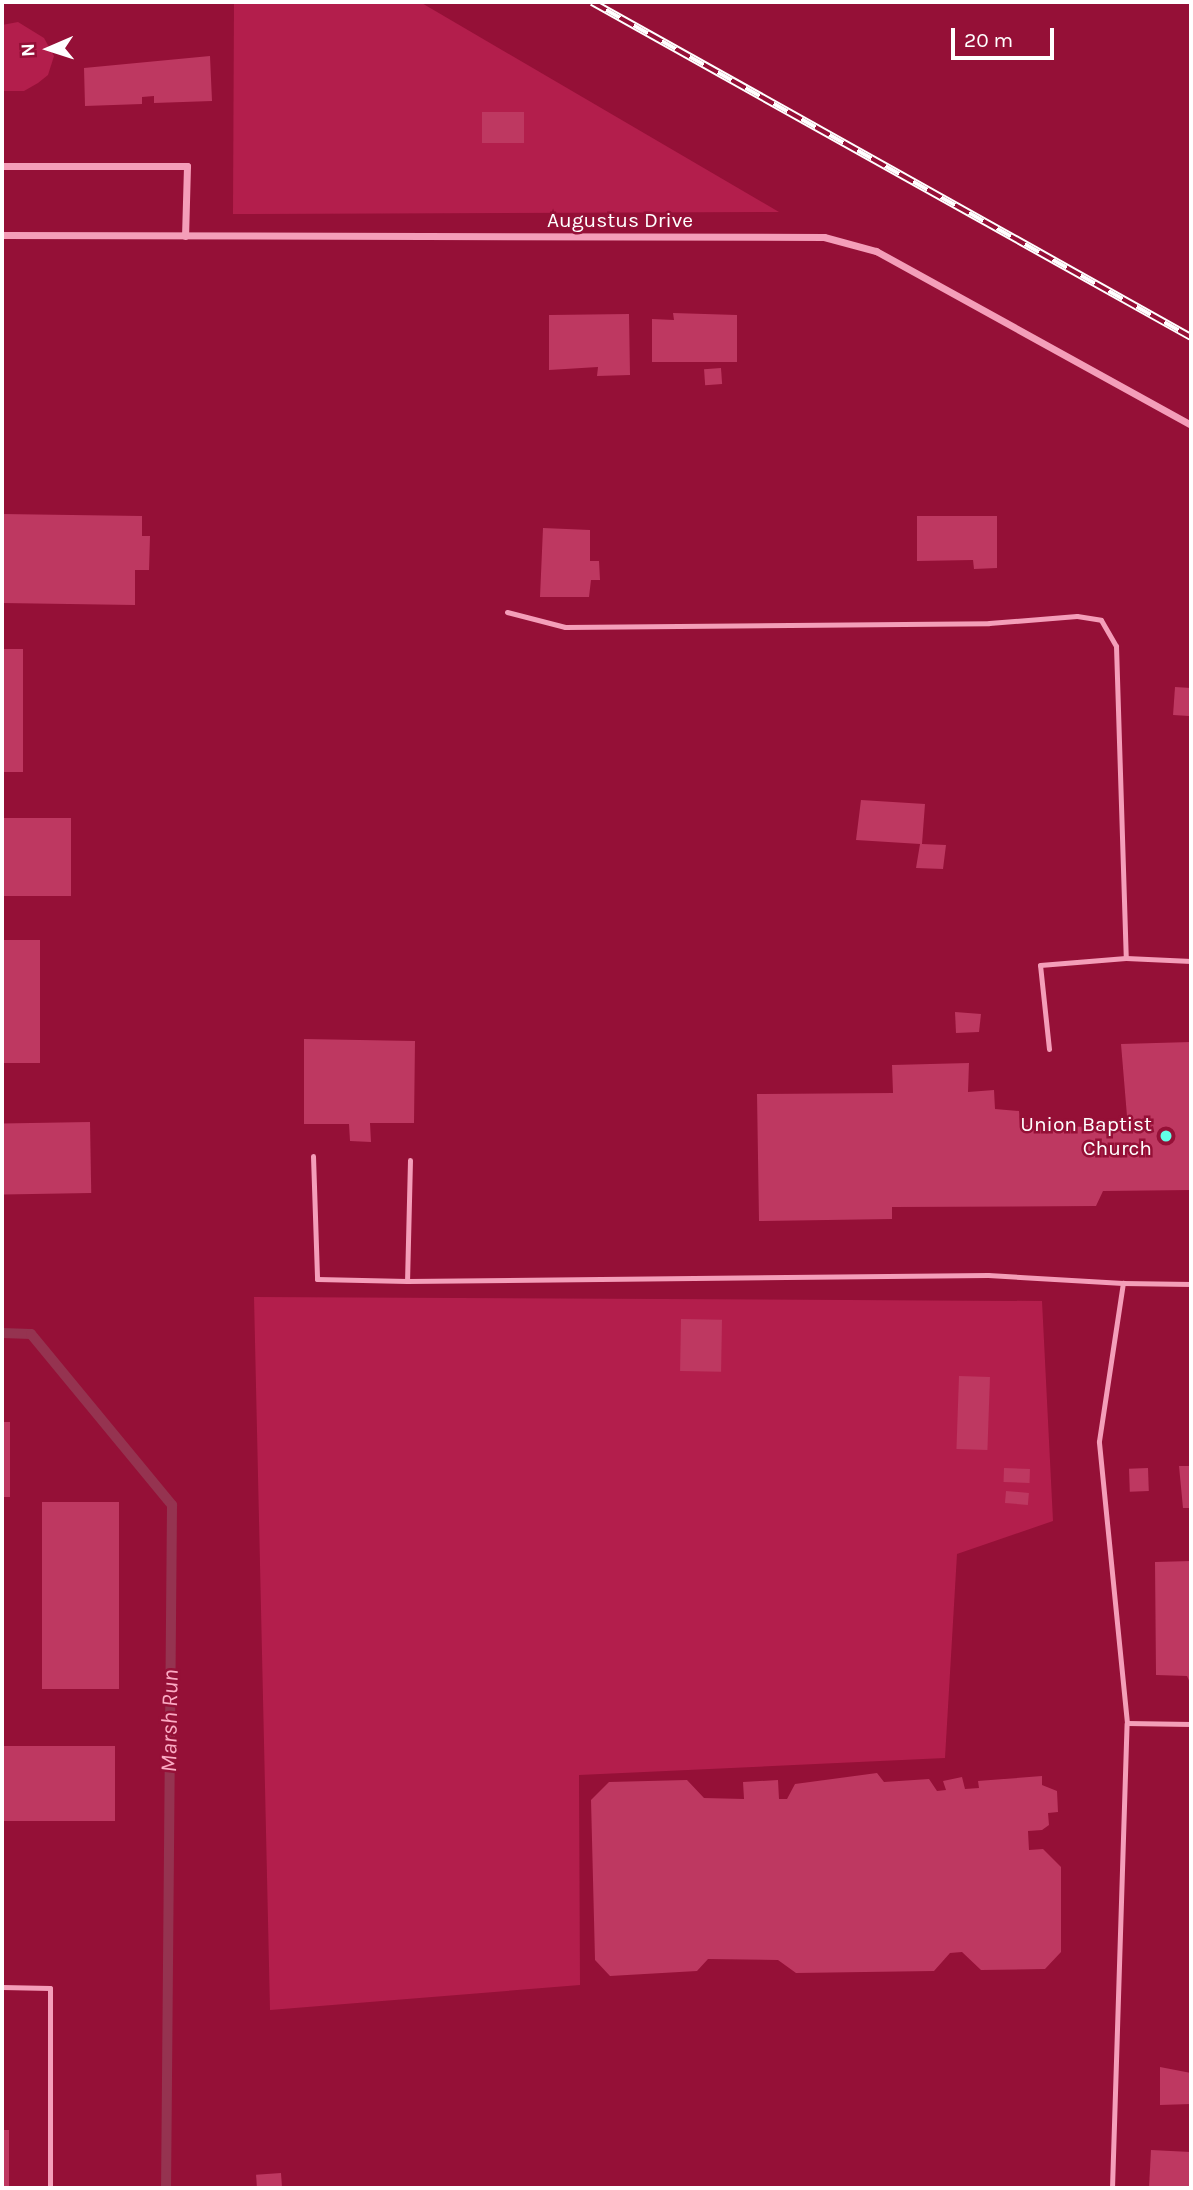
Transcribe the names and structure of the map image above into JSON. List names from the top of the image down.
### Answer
{
  "streets": {
    "street": ["Augustus Drive"]
  },
  "water": ["Marsh Run"],
  "places": ["Union Baptist Church"],
  "scale_bar": "20 m",
  "north": "left"
}
